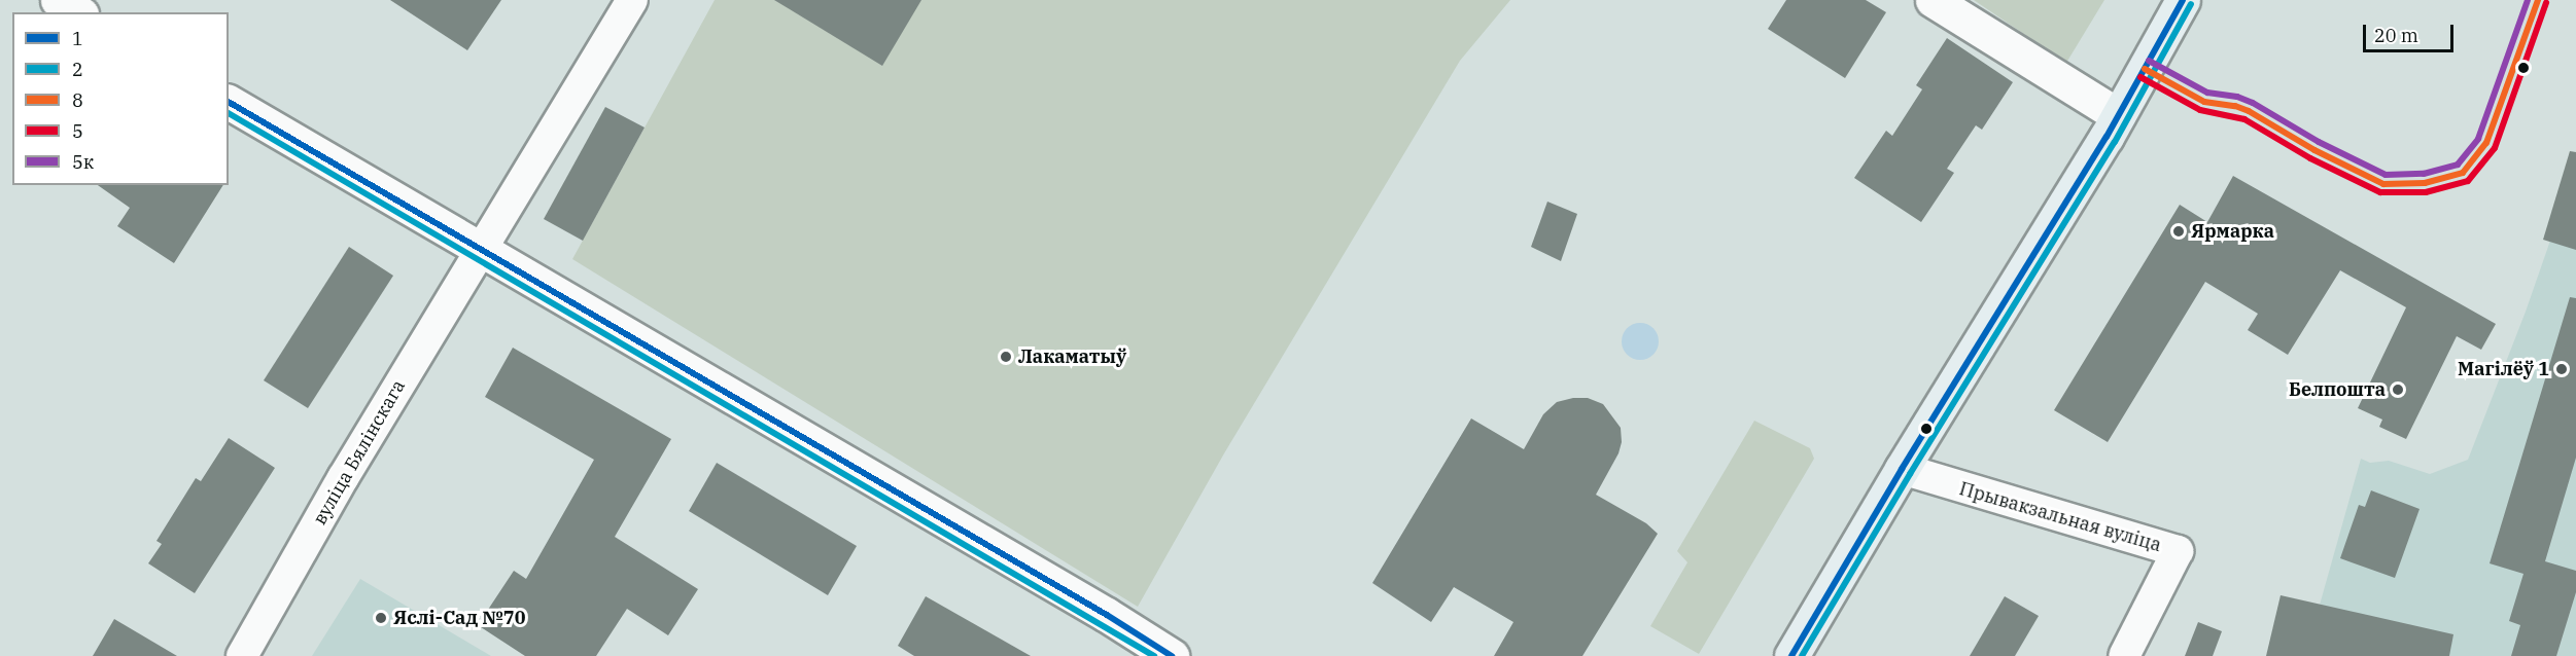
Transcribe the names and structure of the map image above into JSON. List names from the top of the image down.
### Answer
{
  "streets": {
    "street": ["вуліца Бялінскага", "Прывакзальная вуліца"]
  },
  "places": [
    "Ярмарка",
    "Лакаматыў",
    "Магілёў 1",
    "Белпошта",
    "Яслі-Сад №70"
  ],
  "lines": [
    "transit line 1",
    "transit line 8",
    "transit line 5к",
    "transit line 5",
    "transit line 2"
  ],
  "legend": [
    "1",
    "2",
    "8",
    "5",
    "5к"
  ],
  "scale_bar": "20 m"
}
